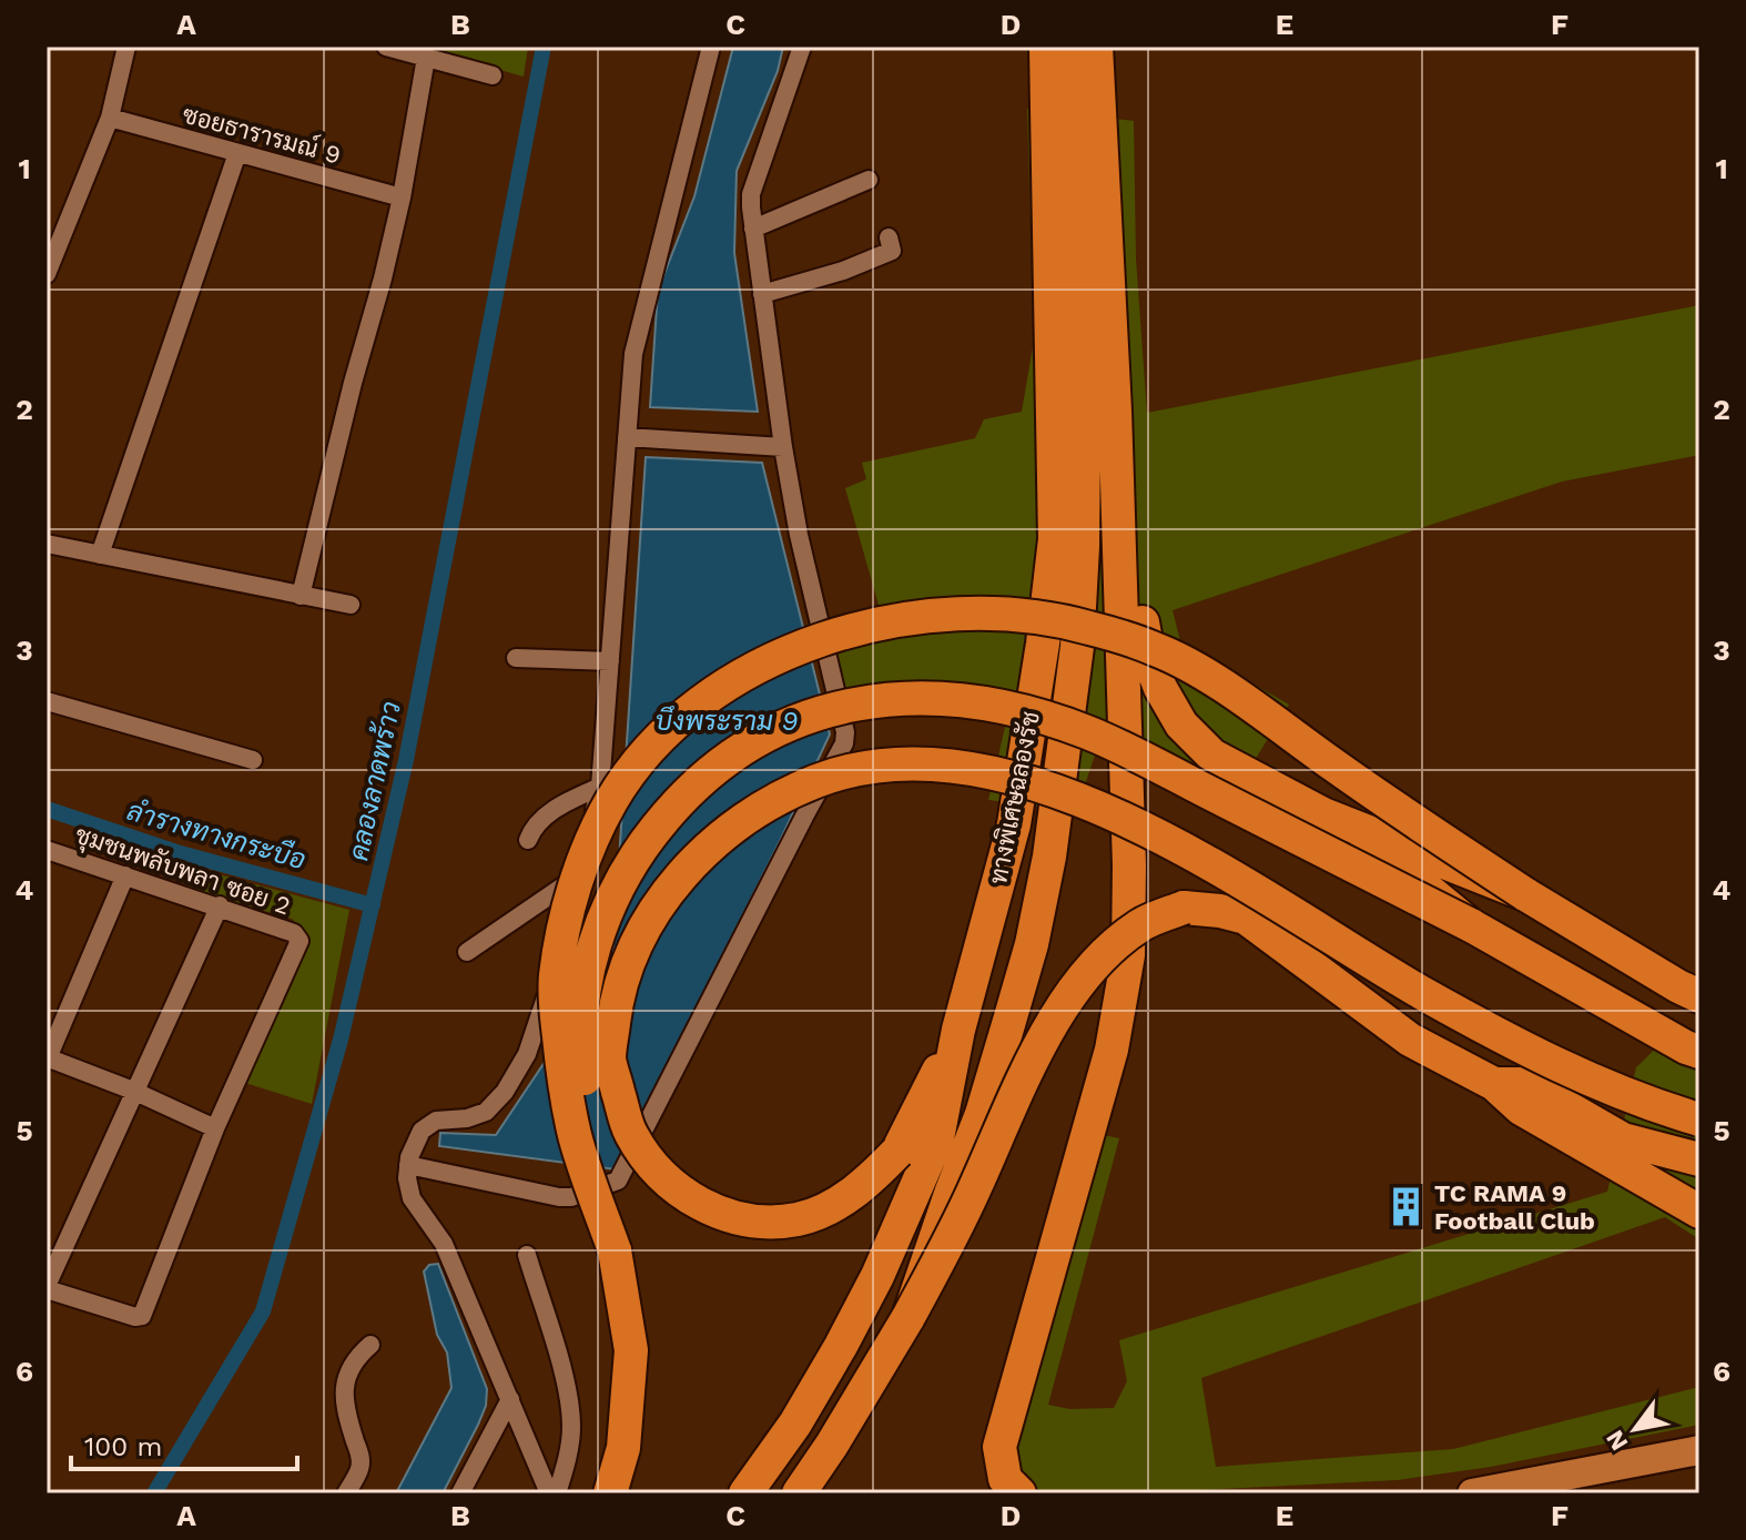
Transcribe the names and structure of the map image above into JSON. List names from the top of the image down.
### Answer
{
  "streets": {
    "highway": ["ทางพิเศษฉลองรัช"],
    "street": ["ซอยธารารมณ์ 9", "ชุมชนพลับพลา ซอย 2"]
  },
  "water": ["บึงพระราม 9", "คลองลาดพร้าว", "ลำรางทางกระบือ"],
  "places": {
    "building": ["TC RAMA 9 Football Club"]
  },
  "scale_bar": "100 m",
  "north": "bottom left",
  "grid": {
    "columns": [
      "A",
      "B",
      "C",
      "D",
      "E",
      "F"
    ],
    "rows": [
      "1",
      "2",
      "3",
      "4",
      "5",
      "6"
    ]
  }
}
